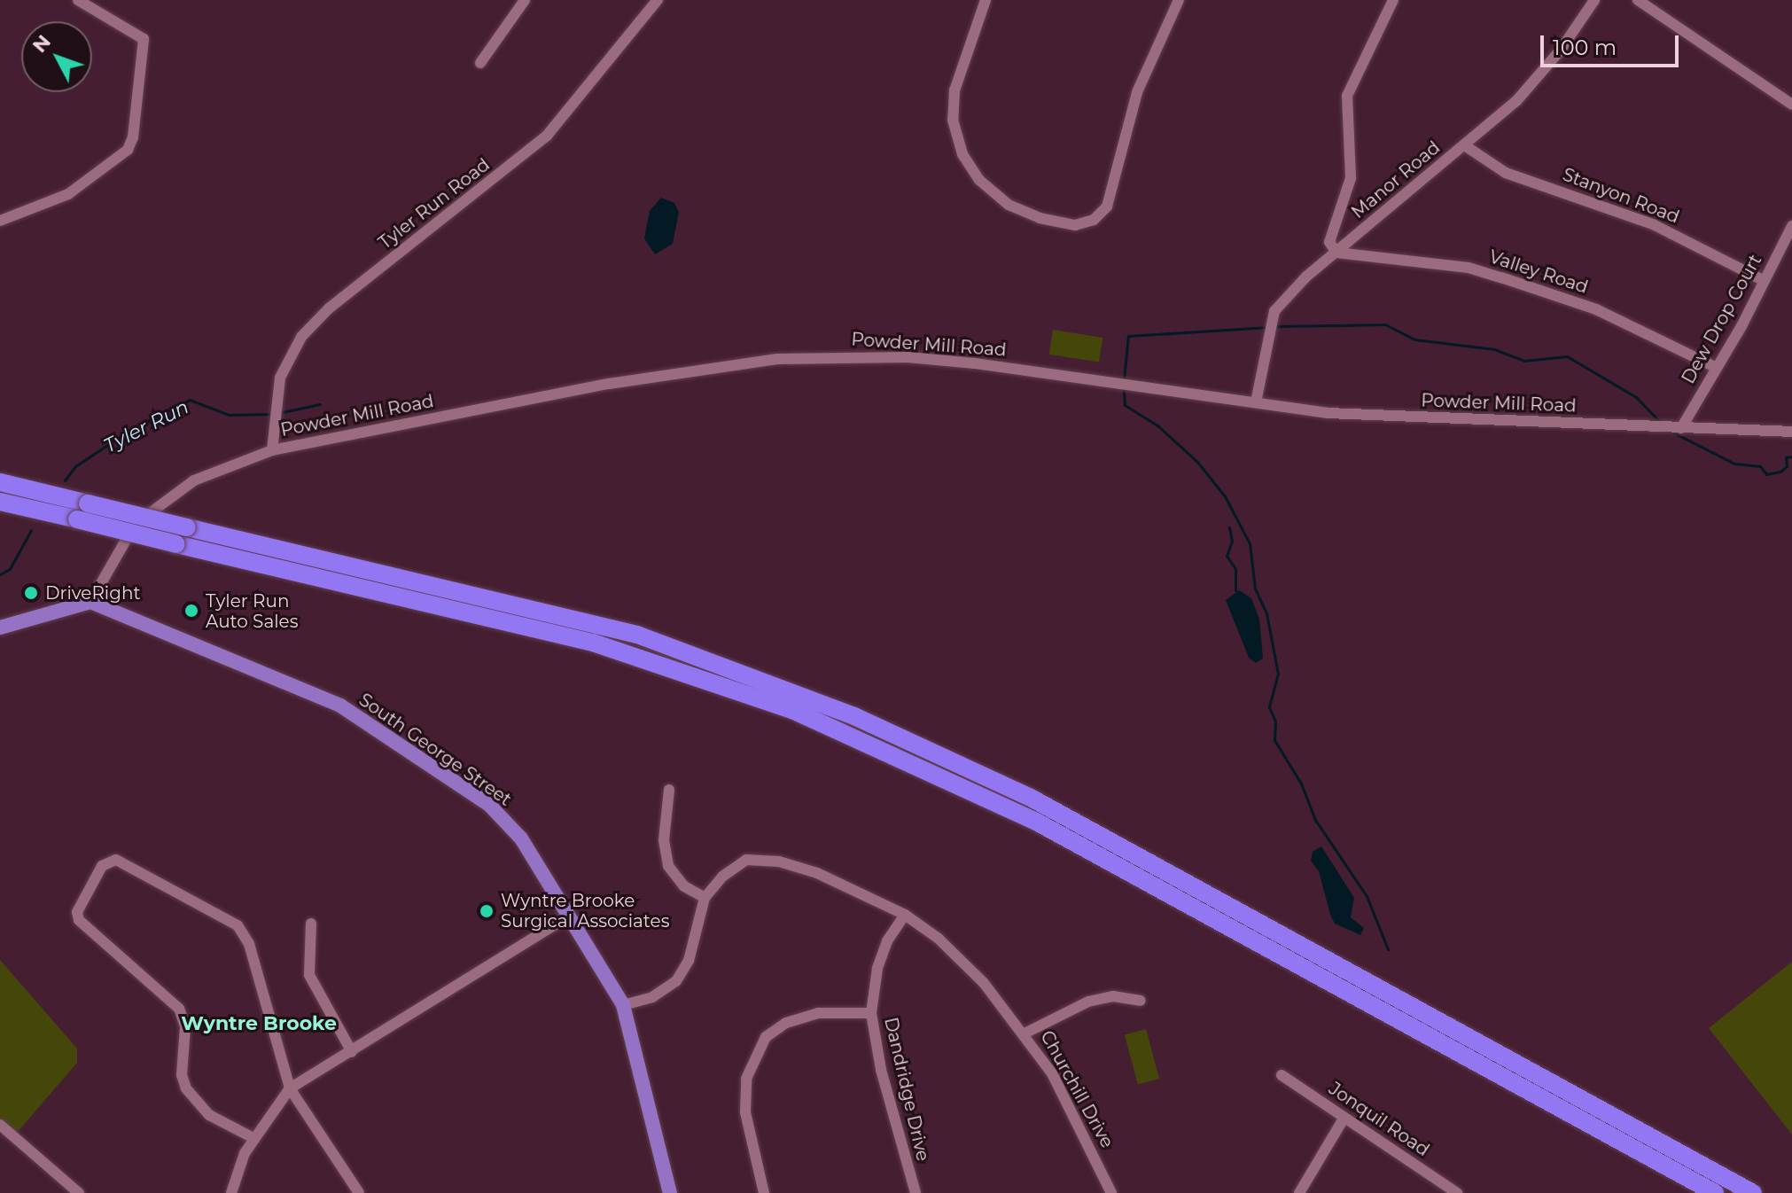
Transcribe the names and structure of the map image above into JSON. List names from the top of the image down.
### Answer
{
  "streets": {
    "main road": ["South George Street"],
    "street": [
      "Manor Road",
      "Stanyon Road",
      "Tyler Run Road",
      "Valley Road",
      "Dew Drop Court",
      "Powder Mill Road",
      "Dandridge Drive",
      "Churchill Drive",
      "Jonquil Road"
    ]
  },
  "crossings": [
    ["Manor Road", "Stanyon Road"],
    ["Manor Road", "Valley Road"],
    ["Manor Road", "Powder Mill Road"],
    ["Stanyon Road", "Dew Drop Court"],
    ["Tyler Run Road", "Powder Mill Road"],
    ["Valley Road", "Dew Drop Court"],
    ["Dew Drop Court", "Powder Mill Road"],
    ["Powder Mill Road", "South George Street"],
    ["South George Street", "Churchill Drive"],
    ["Dandridge Drive", "Churchill Drive"]
  ],
  "districts": ["Wyntre Brooke"],
  "water": ["Tyler Run"],
  "places": ["DriveRight", "Tyler Run Auto Sales", "Wyntre Brooke Surgical Associates"],
  "scale_bar": "100 m",
  "north": "top left"
}
